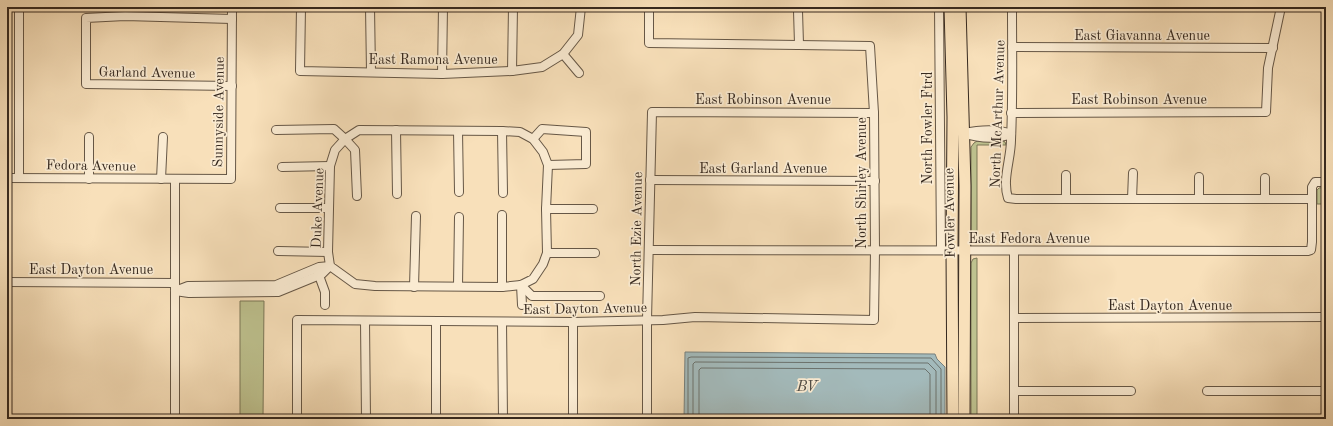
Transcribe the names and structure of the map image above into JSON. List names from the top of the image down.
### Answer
{
  "streets": {
    "main road": ["Fowler Avenue"],
    "street": [
      "East Giavanna Avenue",
      "East Ramona Avenue",
      "Garland Avenue",
      "East Robinson Avenue",
      "Sunnyside Avenue",
      "North McArthur Avenue",
      "North Fowler Ftrd",
      "Fedora Avenue",
      "East Garland Avenue",
      "North Shirley Avenue",
      "Duke Avenue",
      "North Ezie Avenue",
      "East Fedora Avenue",
      "East Dayton Avenue"
    ]
  },
  "crossings": [
    ["East Giavanna Avenue", "East Robinson Avenue"],
    ["East Giavanna Avenue", "North McArthur Avenue"],
    ["Garland Avenue", "Sunnyside Avenue"],
    ["East Robinson Avenue", "North McArthur Avenue"],
    ["East Robinson Avenue", "North Shirley Avenue"],
    ["East Robinson Avenue", "North Ezie Avenue"],
    ["Sunnyside Avenue", "Fedora Avenue"],
    ["North Fowler Ftrd", "East Fedora Avenue"],
    ["East Garland Avenue", "North Shirley Avenue"],
    ["East Garland Avenue", "North Ezie Avenue"],
    ["North Shirley Avenue", "East Fedora Avenue"],
    ["North Shirley Avenue", "East Dayton Avenue"],
    ["Fowler Avenue", "East Fedora Avenue"],
    ["North Ezie Avenue", "East Fedora Avenue"],
    ["North Ezie Avenue", "East Dayton Avenue"]
  ],
  "water": ["BV"]
}
